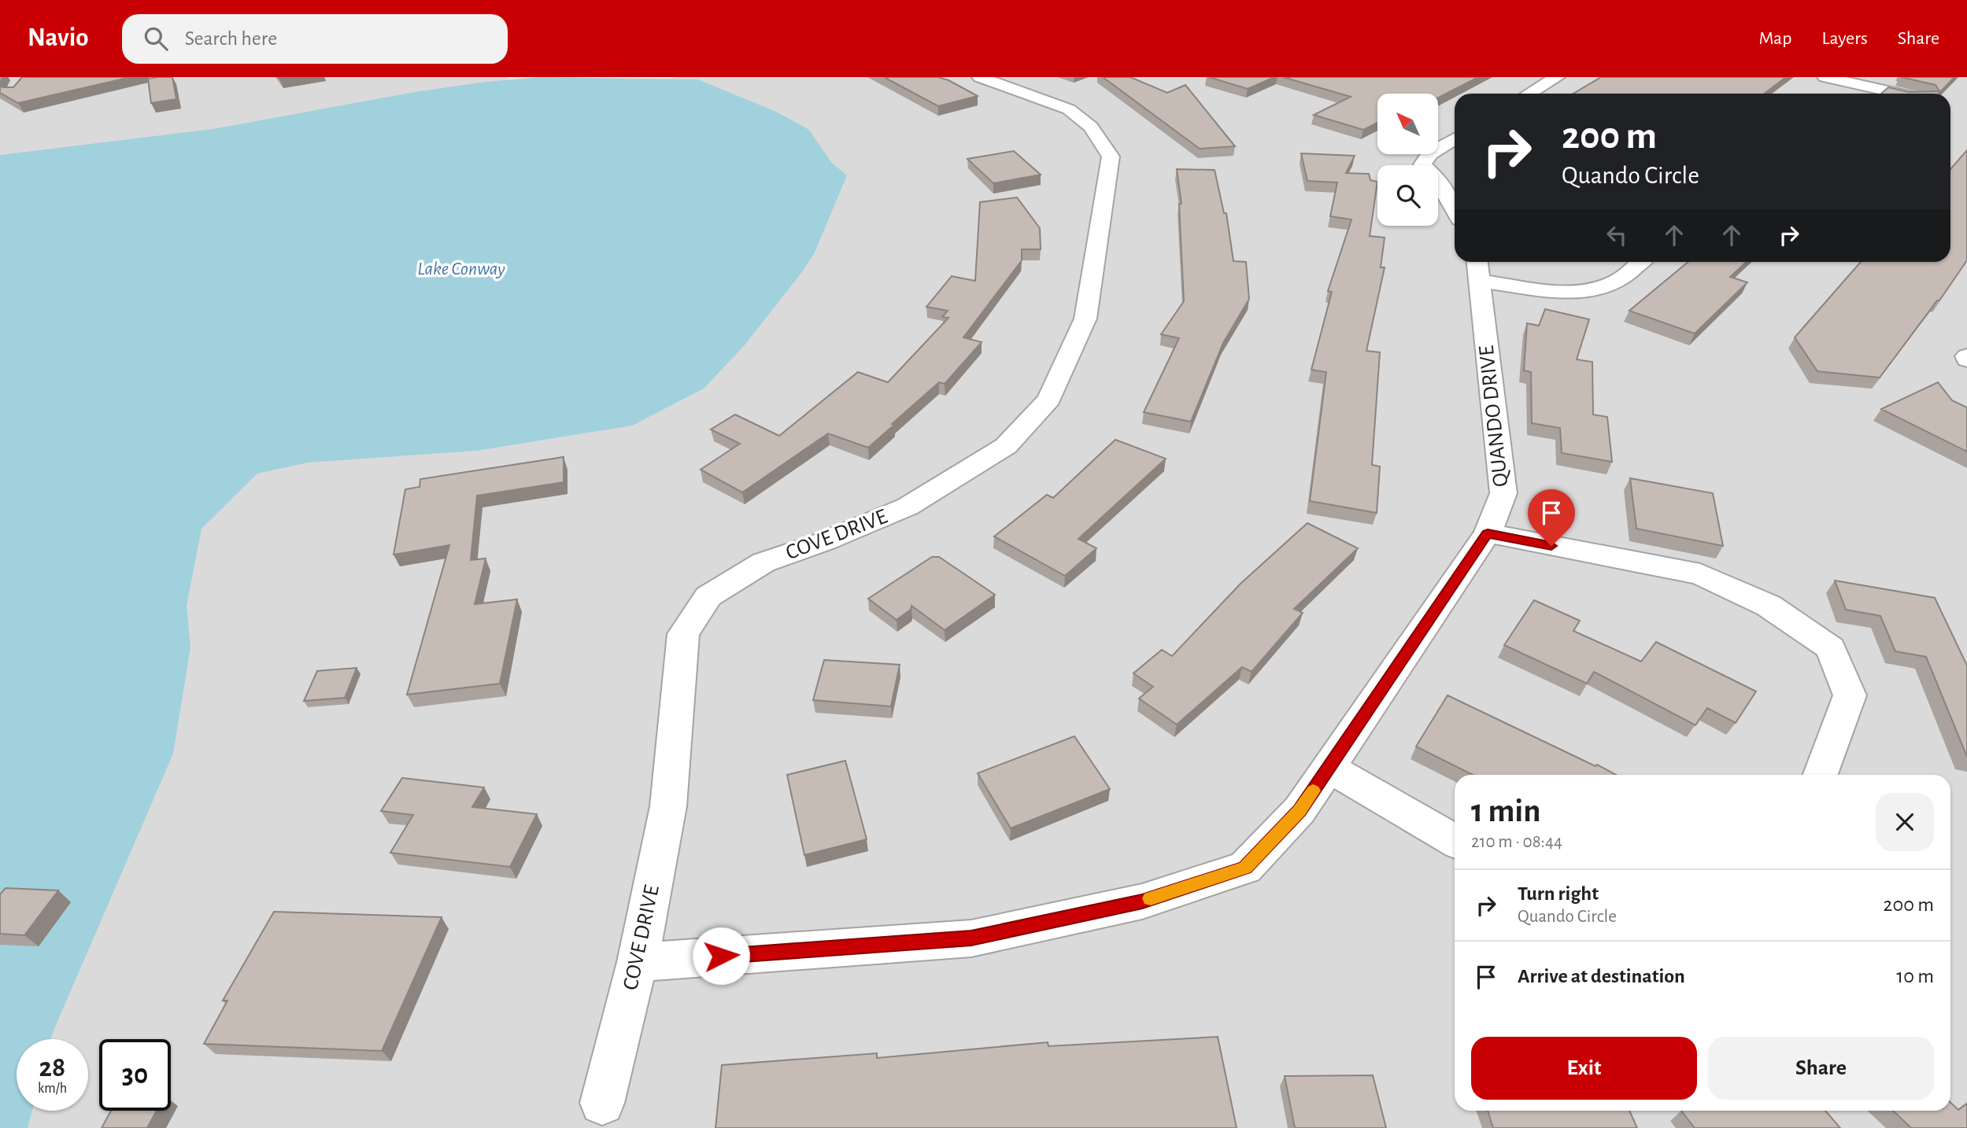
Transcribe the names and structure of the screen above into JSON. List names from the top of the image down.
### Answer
{
  "streets": {
    "street": ["QUANDO DRIVE", "COVE DRIVE"]
  },
  "crossings": [
    ["QUANDO DRIVE", "COVE DRIVE"]
  ],
  "water": ["Lake Conway"],
  "north": "top left",
  "page": {
    "header": "Navio",
    "search": "Search here",
    "nav": ["Map", "Layers", "Share"],
    "turn": ["200 m", "Quando Circle"],
    "heading": ["1 min", "210 m · 08:44"],
    "list": [
      {
        "name": "Turn right",
        "note": "Quando Circle",
        "value": "200 m"
      },
      {
        "name": "Arrive at destination",
        "value": "10 m"
      }
    ],
    "buttons": ["Exit", "Share"],
    "speed": "28 km/h",
    "limit": "30"
  }
}
